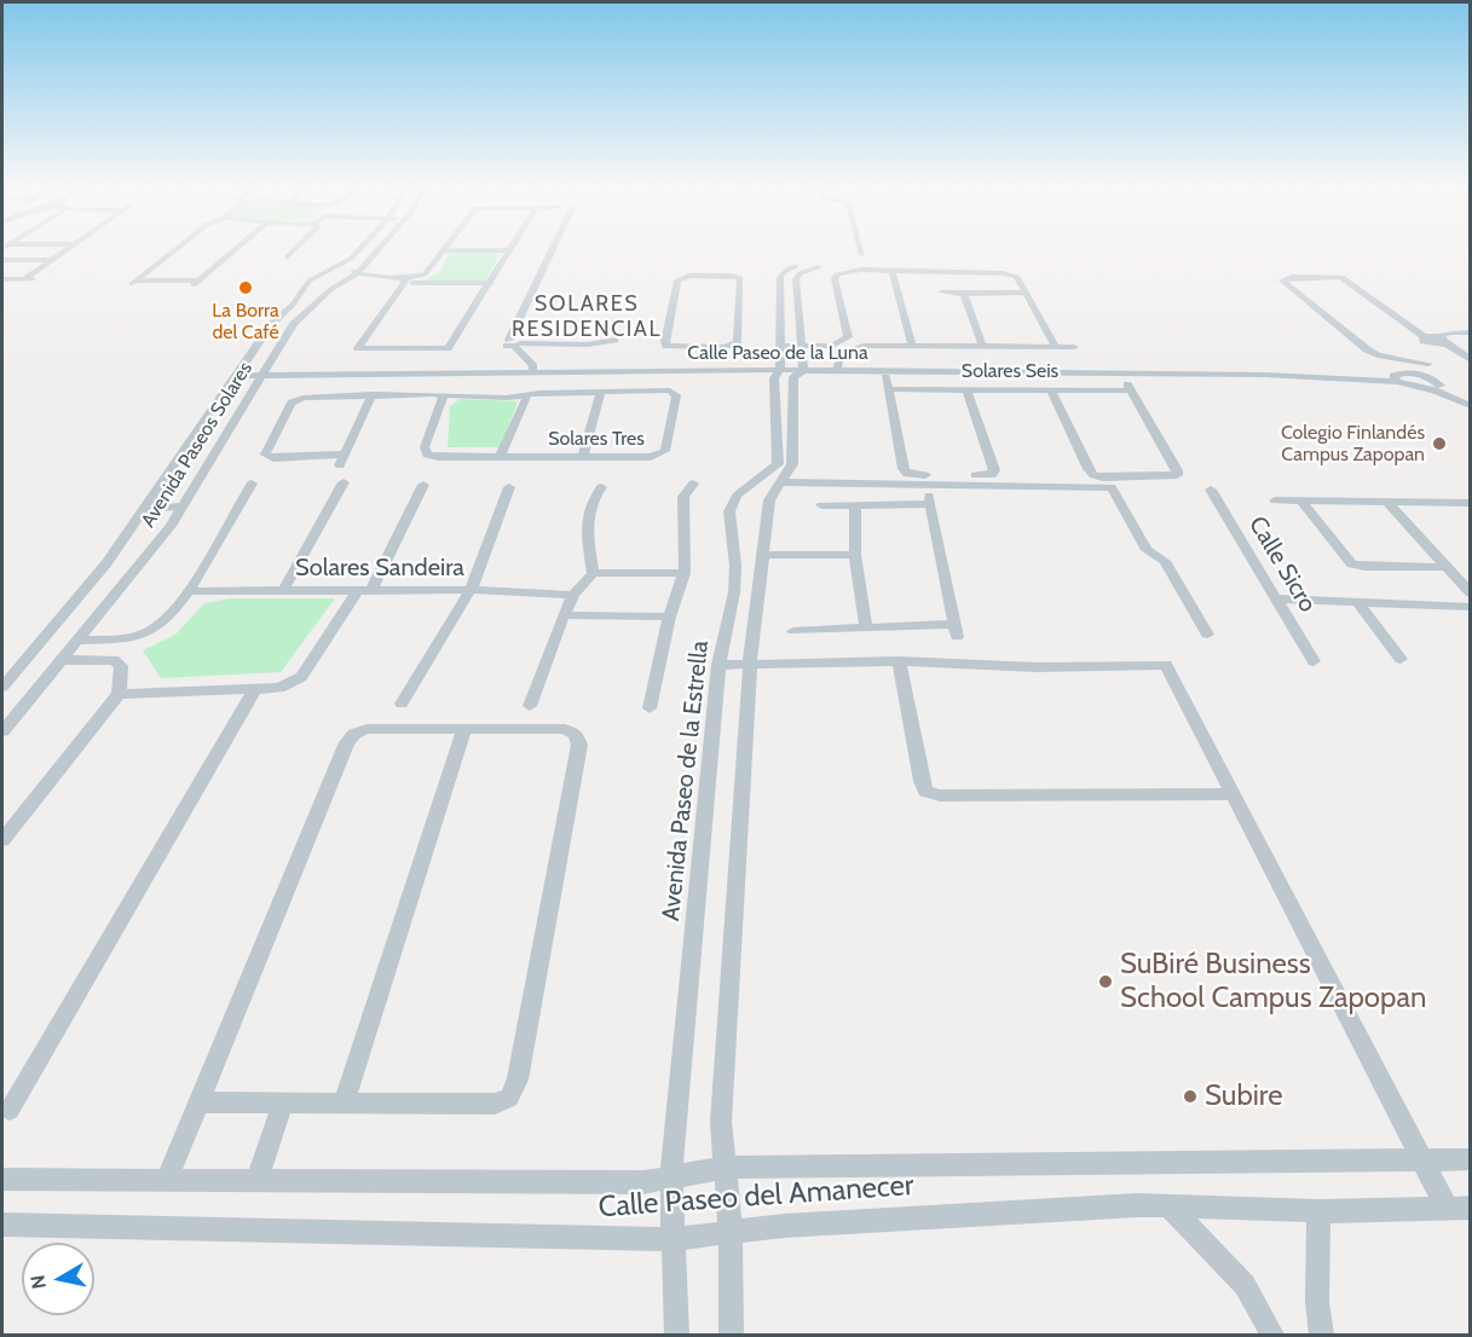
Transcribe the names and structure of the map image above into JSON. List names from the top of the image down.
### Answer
{
  "streets": {
    "street": [
      "Calle Paseo de la Luna",
      "Solares Seis",
      "Solares Tres",
      "Avenida Paseos Solares",
      "Calle Sicro",
      "Solares Sandeira",
      "Avenida Paseo de la Estrella",
      "Calle Paseo del Amanecer"
    ]
  },
  "crossings": [
    ["Calle Paseo de la Luna", "Avenida Paseos Solares"],
    ["Avenida Paseo de la Estrella", "Calle Paseo del Amanecer"]
  ],
  "districts": ["SOLARES RESIDENCIAL"],
  "places": [
    "La Borra del Café",
    "Colegio Finlandés Campus Zapopan",
    "SuBiré Business School Campus Zapopan",
    "Subire"
  ],
  "north": "left"
}
